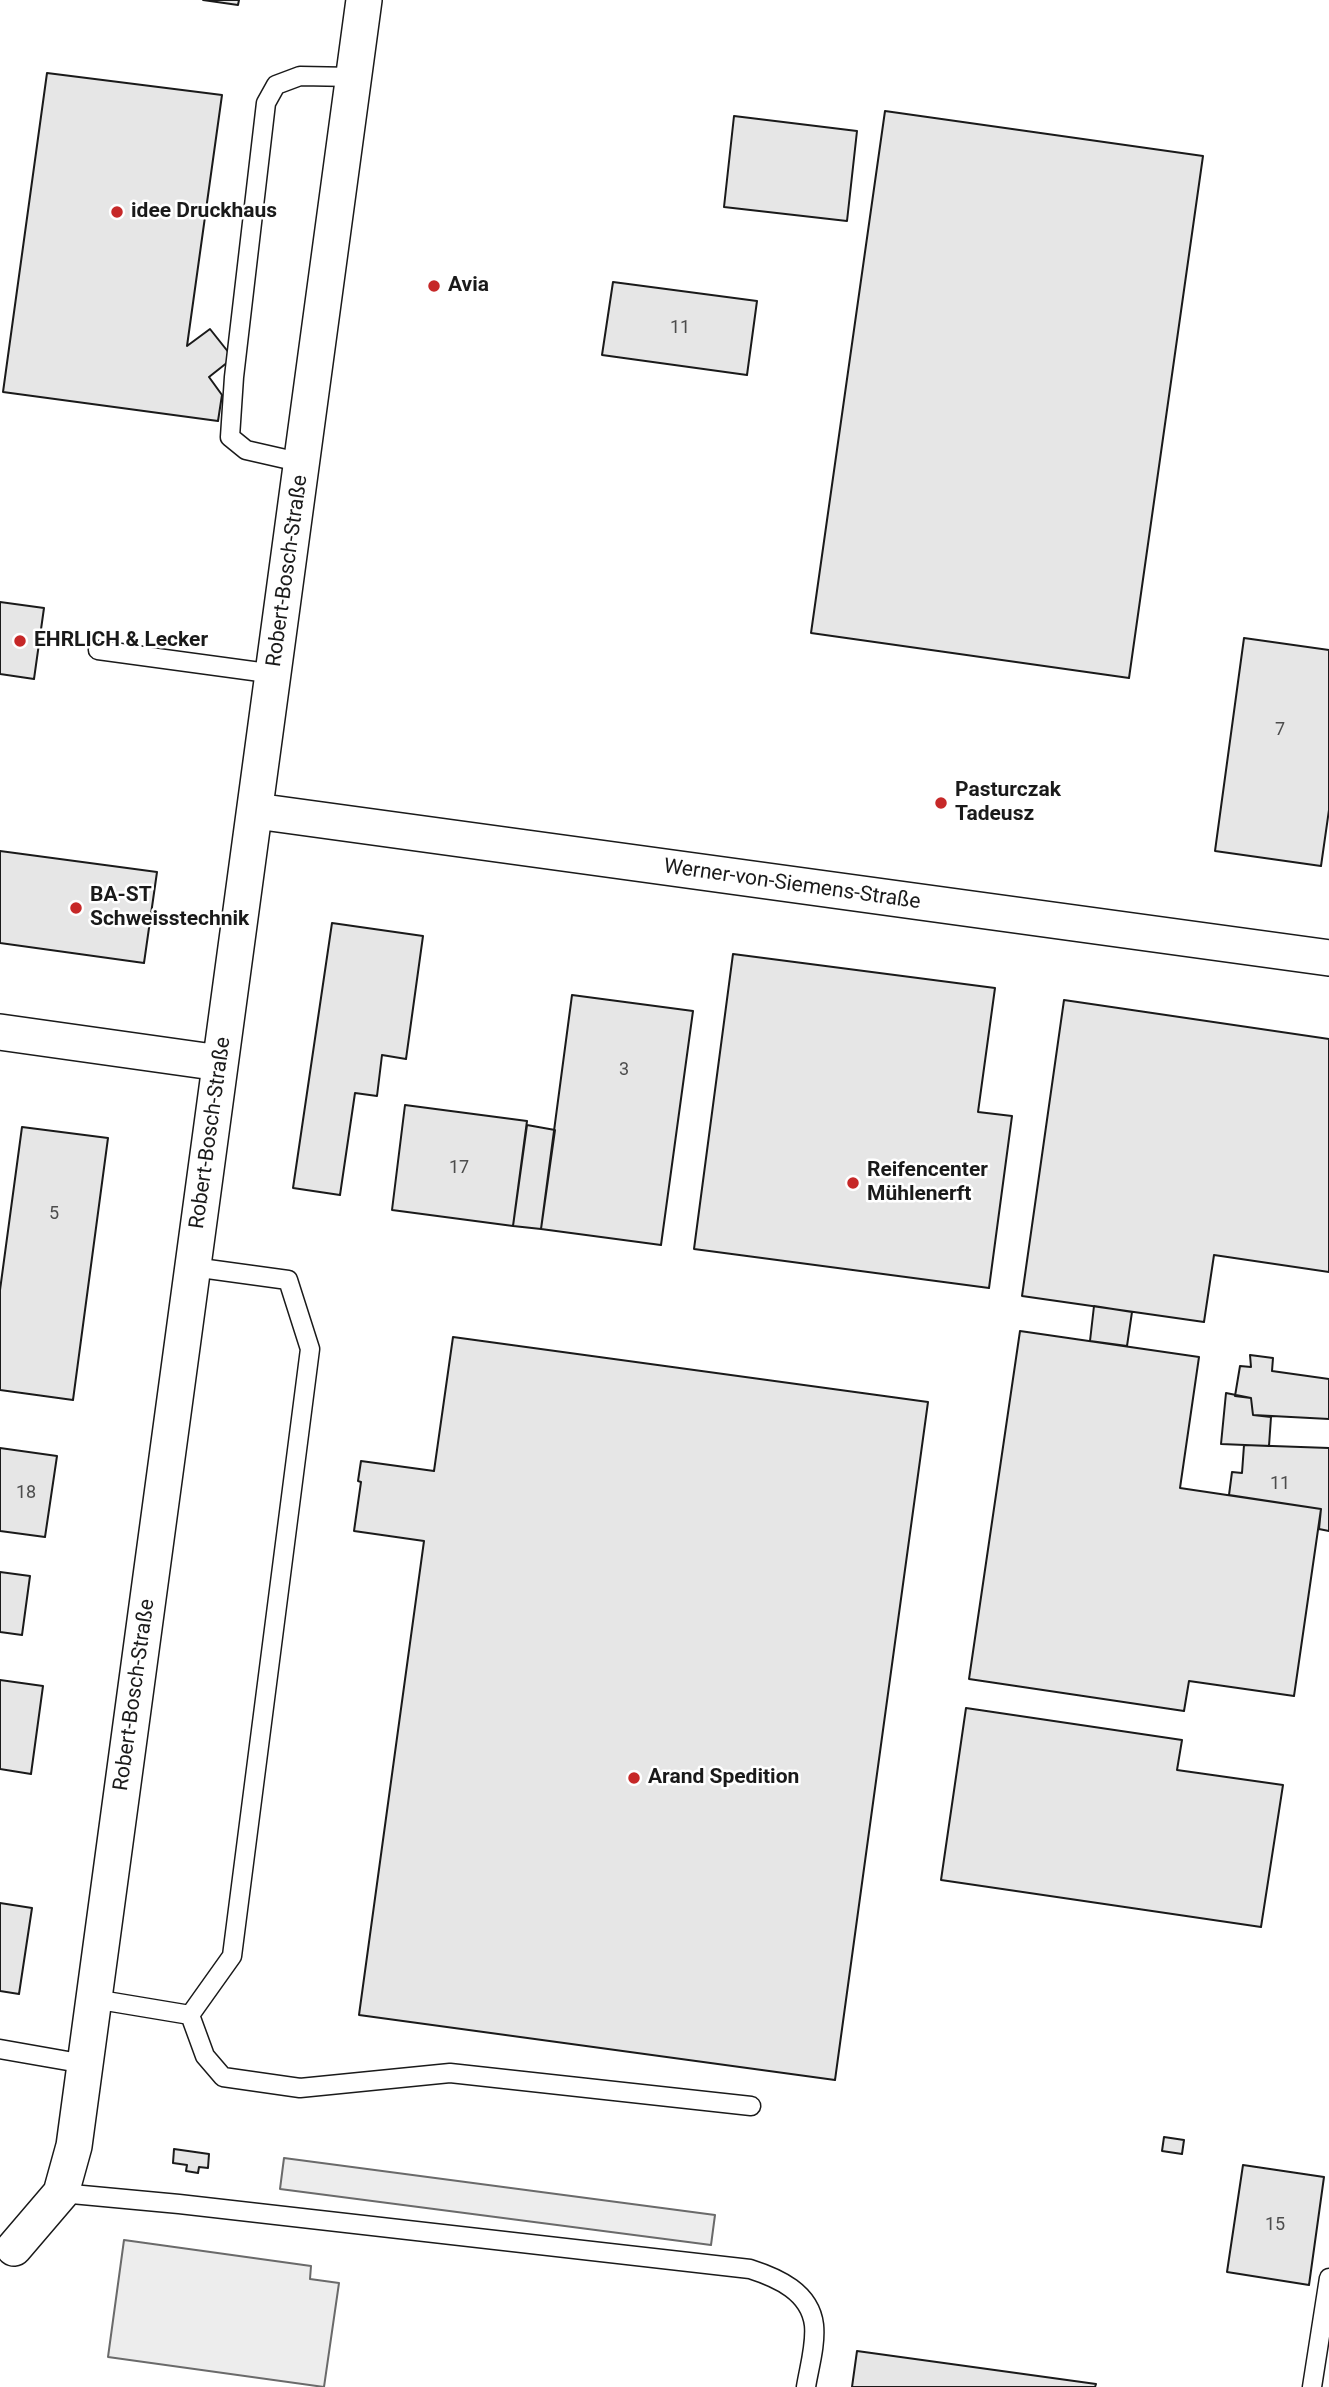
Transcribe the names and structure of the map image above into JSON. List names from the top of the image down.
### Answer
{
  "streets": {
    "street": ["Robert-Bosch-Straße", "Werner-von-Siemens-Straße"]
  },
  "crossings": [
    ["Robert-Bosch-Straße", "Werner-von-Siemens-Straße"]
  ],
  "places": [
    "idee Druckhaus",
    "Avia",
    "EHRLICH & Lecker",
    "Pasturczak Tadeusz",
    "BA-ST Schweisstechnik",
    "Reifencenter Mühlenerft",
    "Arand Spedition"
  ],
  "house_numbers": [
    "11",
    "7",
    "3",
    "17",
    "5",
    "11",
    "18",
    "15"
  ]
}
